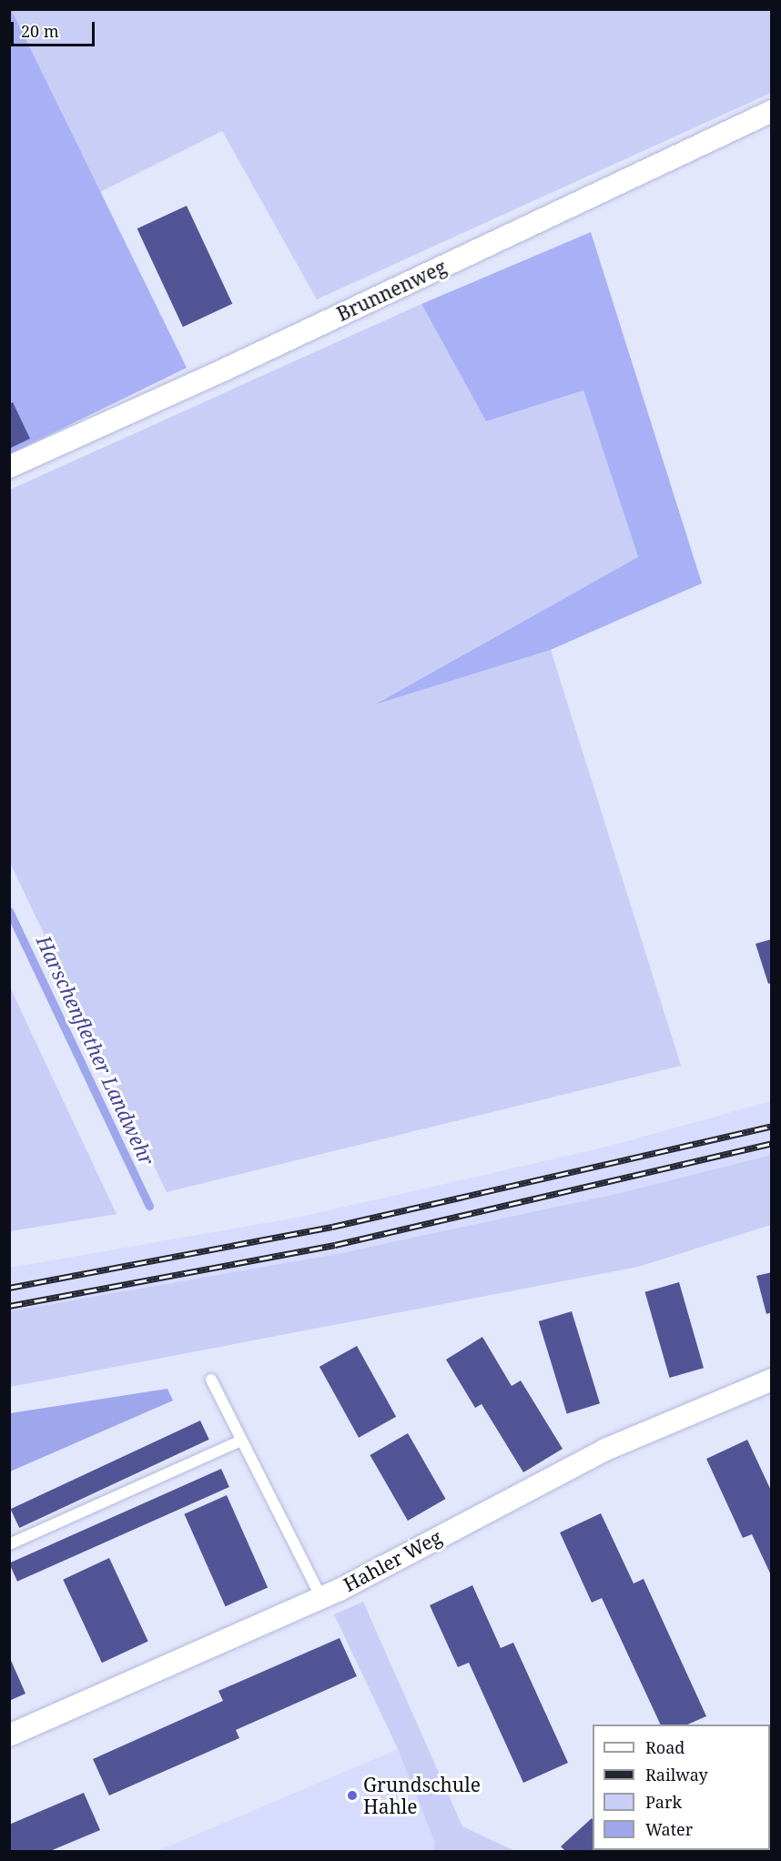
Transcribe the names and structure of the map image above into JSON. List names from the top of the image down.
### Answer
{
  "streets": {
    "street": ["Brunnenweg", "Hahler Weg"]
  },
  "water": ["Harschenflether Landwehr"],
  "places": ["Grundschule Hahle"],
  "legend": [
    "Road",
    "Railway",
    "Park",
    "Water"
  ],
  "scale_bar": "20 m"
}
